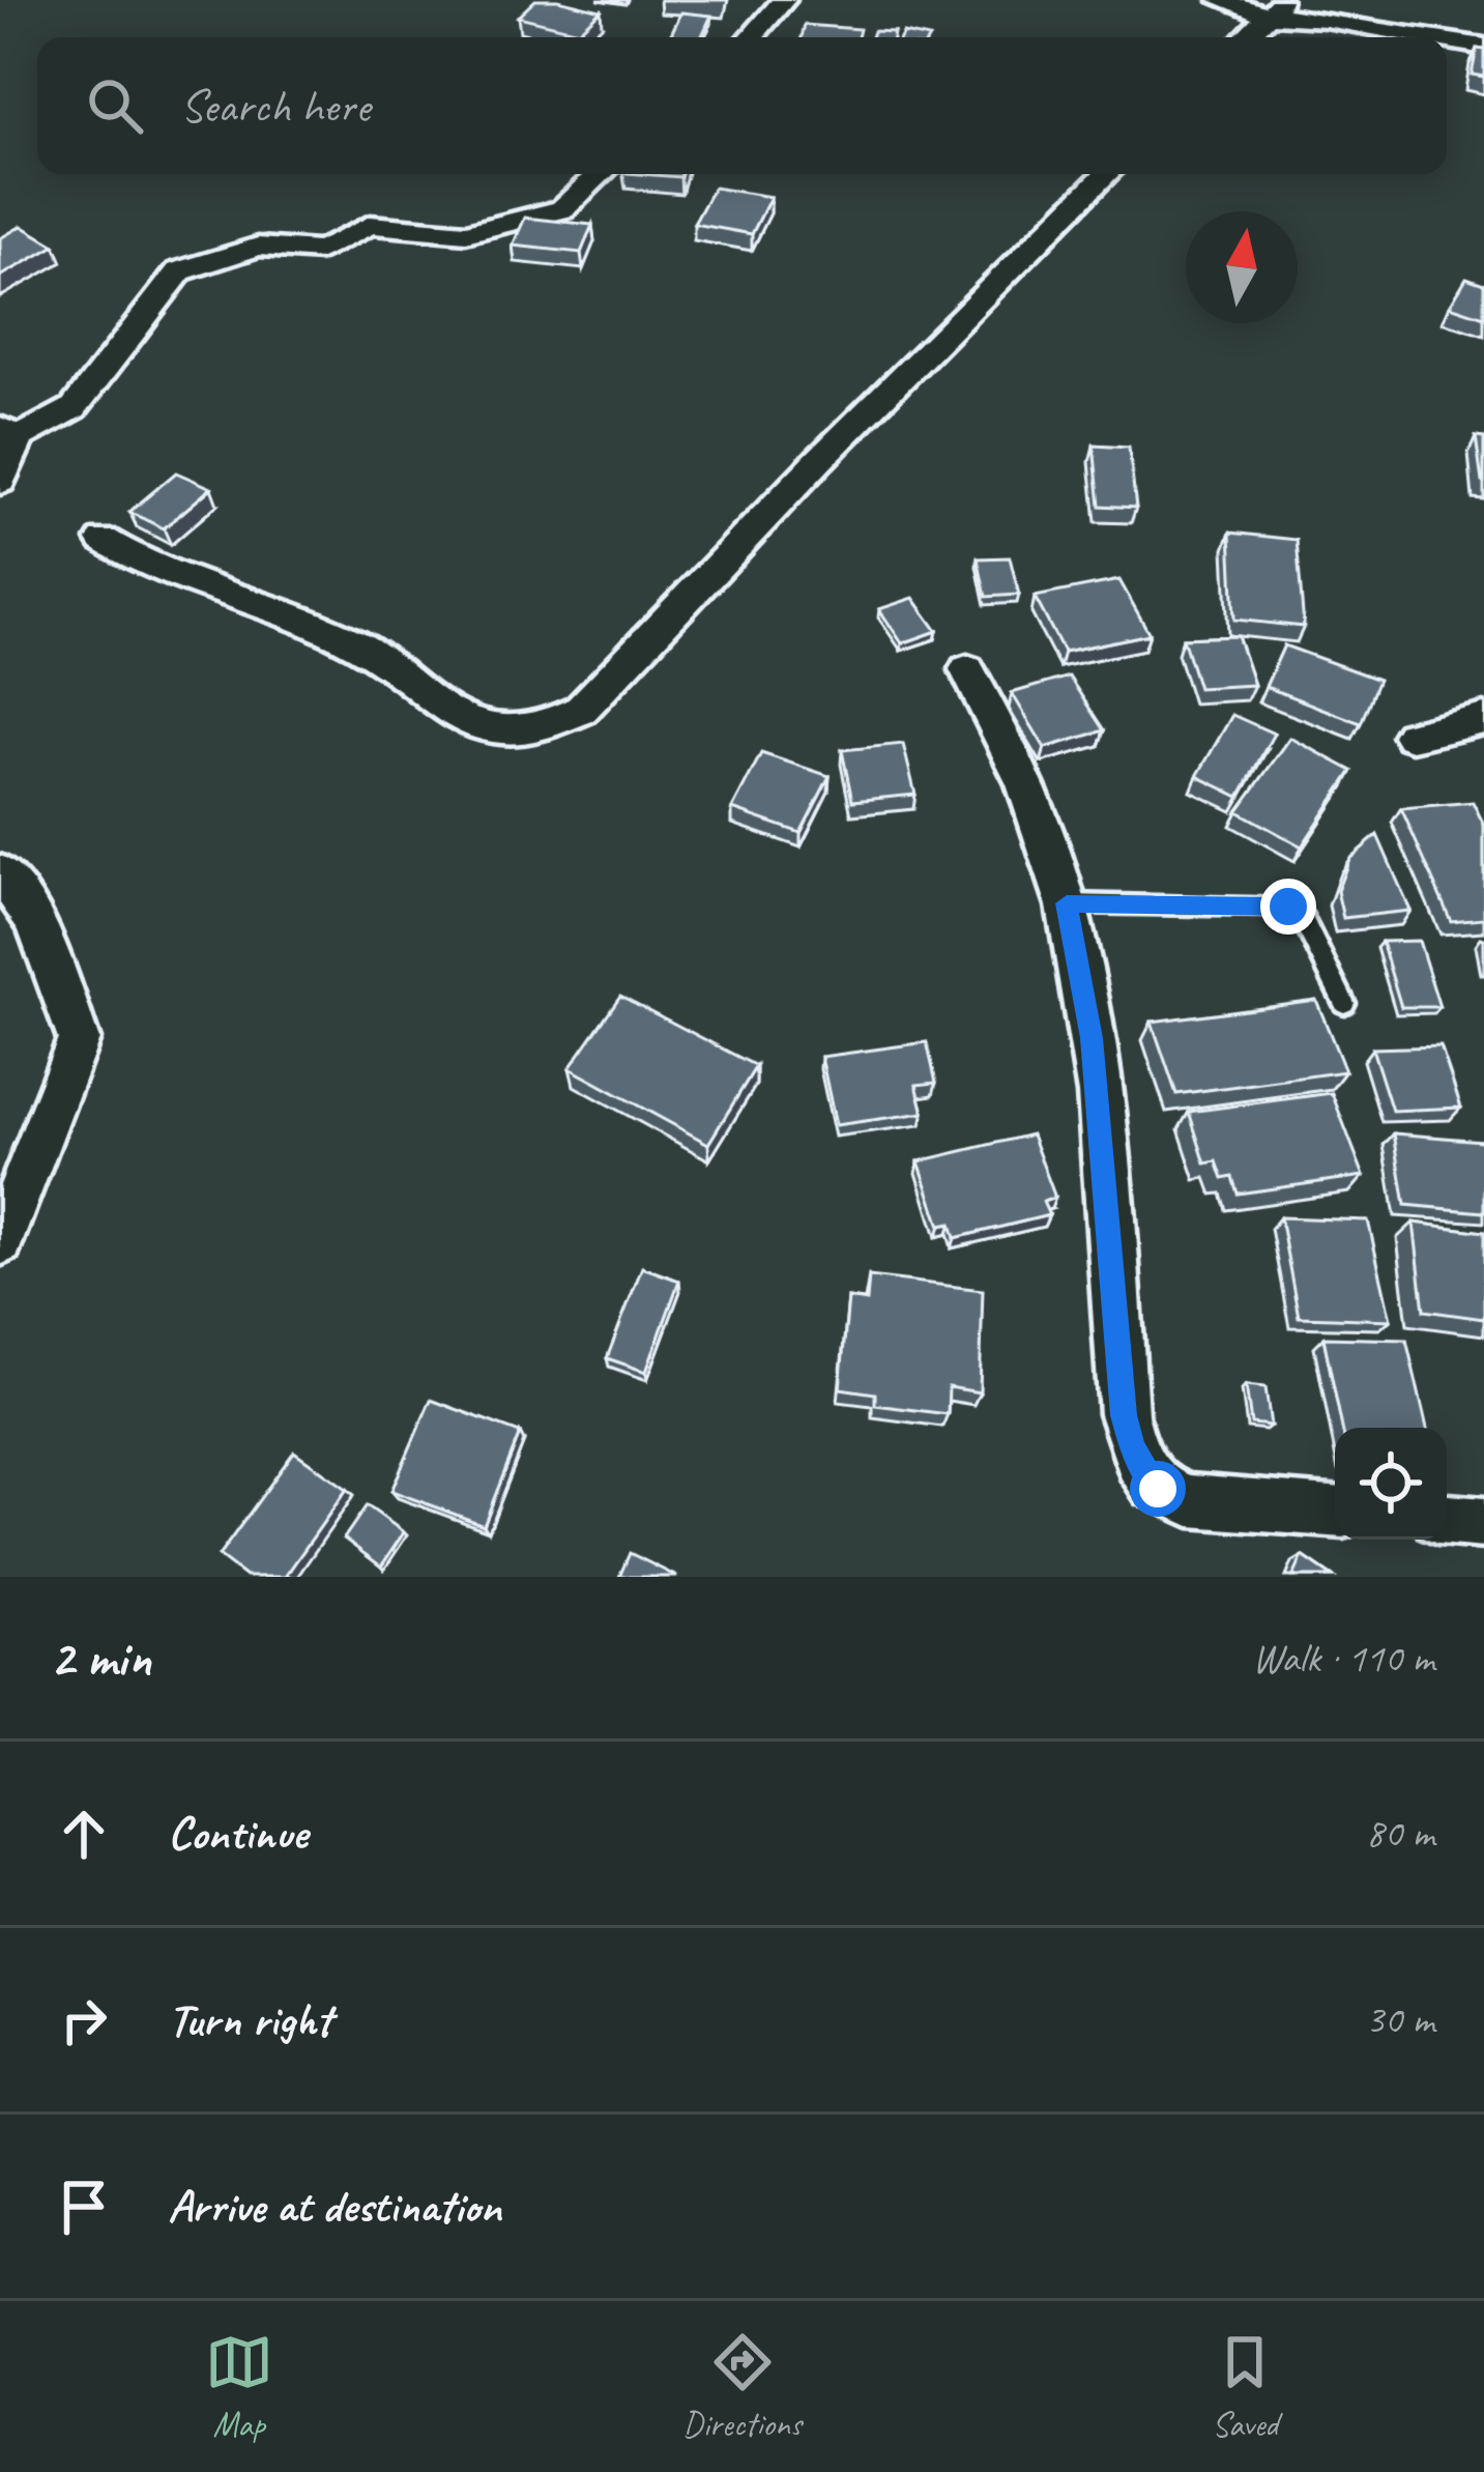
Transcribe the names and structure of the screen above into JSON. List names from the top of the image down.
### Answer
{
  "north": "top",
  "page": {
    "search": "Search here",
    "heading": ["2 min", "Walk · 110 m"],
    "list": [
      ["Continue", "80 m"],
      ["Turn right", "30 m"],
      "Arrive at destination"
    ],
    "nav": ["Map", "Directions", "Saved"]
  }
}
